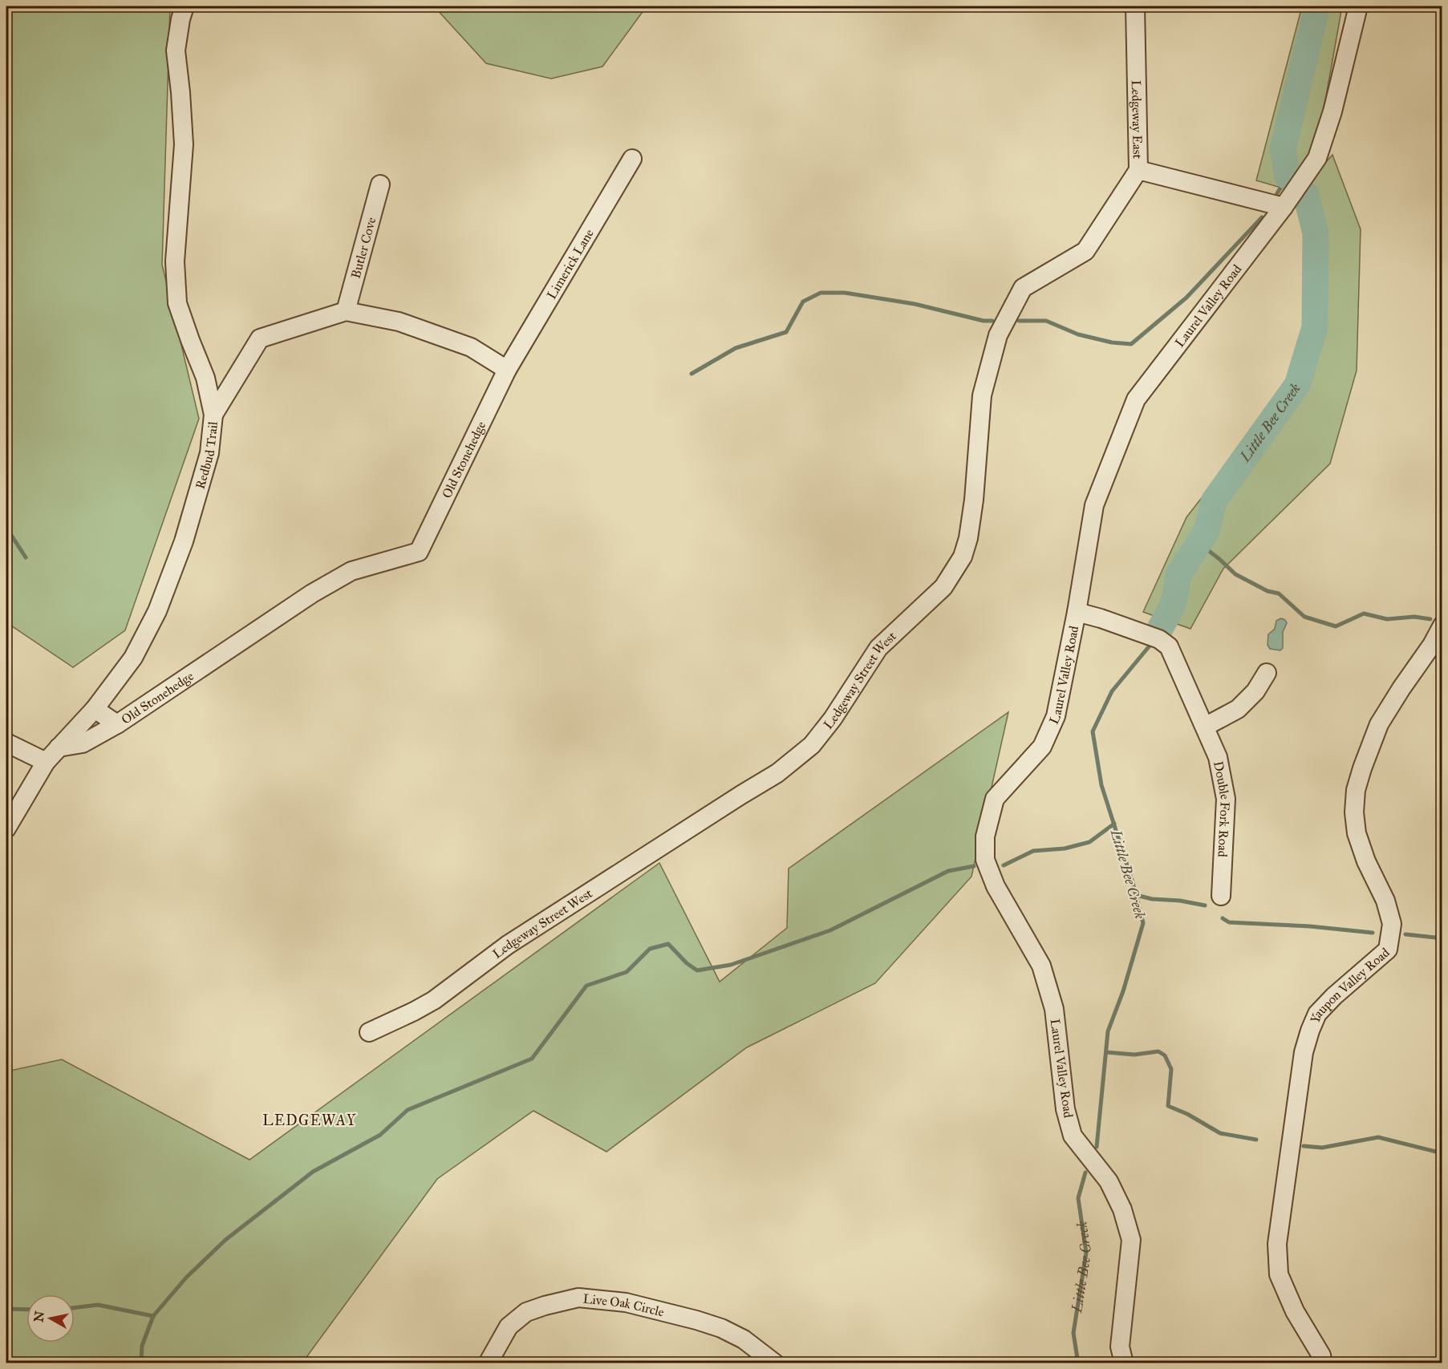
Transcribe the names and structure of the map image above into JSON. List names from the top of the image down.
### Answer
{
  "streets": {
    "street": [
      "Ledgeway East",
      "Butler Cove",
      "Limerick Lane",
      "Laurel Valley Road",
      "Redbud Trail",
      "Old Stonehedge",
      "Ledgeway Street West",
      "Double Fork Road",
      "Yaupon Valley Road",
      "Live Oak Circle"
    ]
  },
  "crossings": [
    ["Ledgeway East", "Laurel Valley Road"],
    ["Ledgeway East", "Ledgeway Street West"],
    ["Limerick Lane", "Old Stonehedge"],
    ["Laurel Valley Road", "Double Fork Road"],
    ["Redbud Trail", "Old Stonehedge"]
  ],
  "districts": ["LEDGEWAY"],
  "water": ["Little Bee Creek"],
  "north": "left"
}
